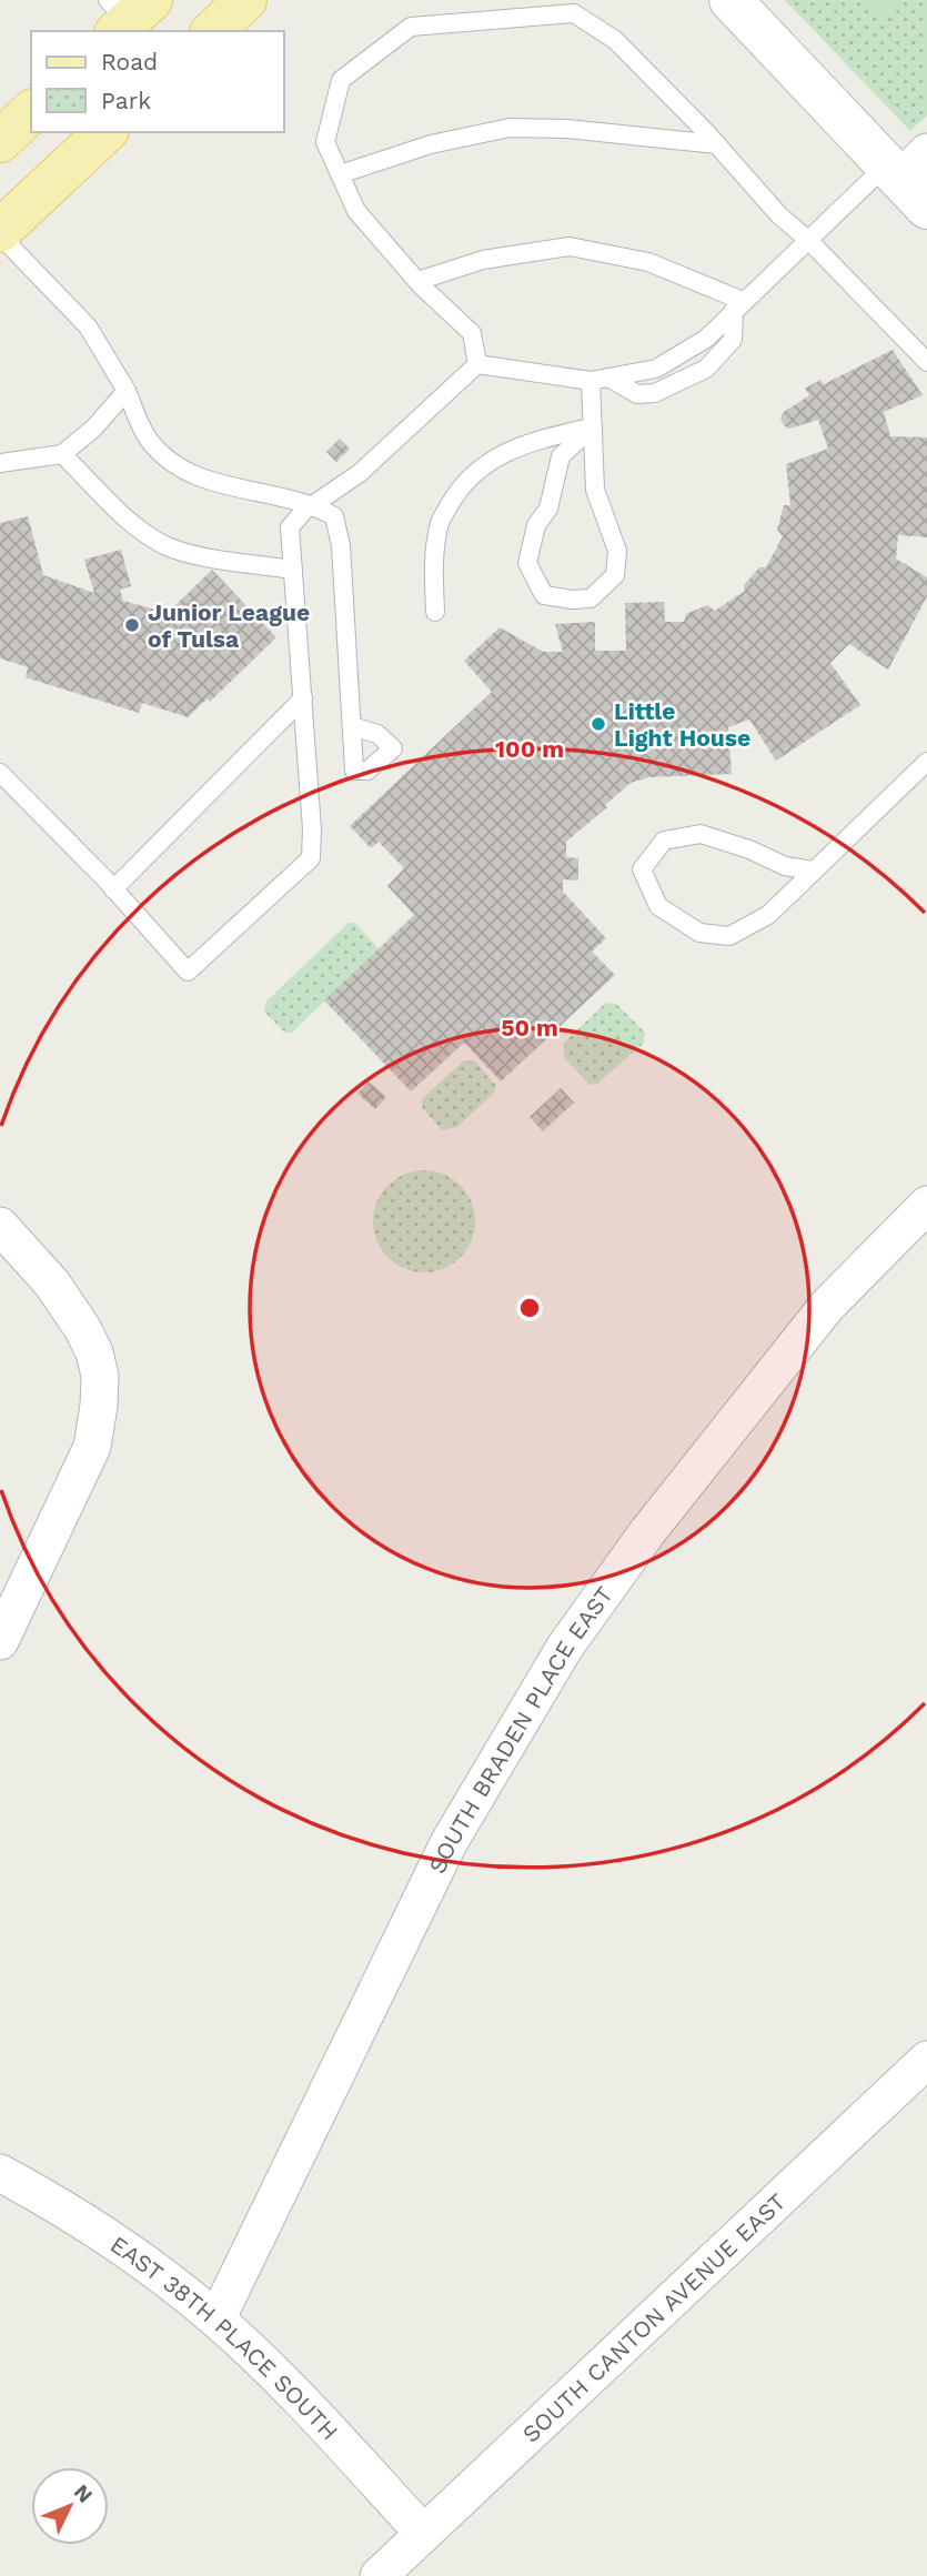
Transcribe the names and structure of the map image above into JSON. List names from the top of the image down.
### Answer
{
  "streets": {
    "street": ["SOUTH BRADEN PLACE EAST", "SOUTH CANTON AVENUE EAST", "EAST 38TH PLACE SOUTH"]
  },
  "crossings": [
    ["SOUTH BRADEN PLACE EAST", "EAST 38TH PLACE SOUTH"],
    ["SOUTH CANTON AVENUE EAST", "EAST 38TH PLACE SOUTH"]
  ],
  "places": ["Junior League of Tulsa", "Little Light House"],
  "legend": ["Road", "Park"],
  "north": "top right",
  "rings": ["100 m", "50 m"]
}
